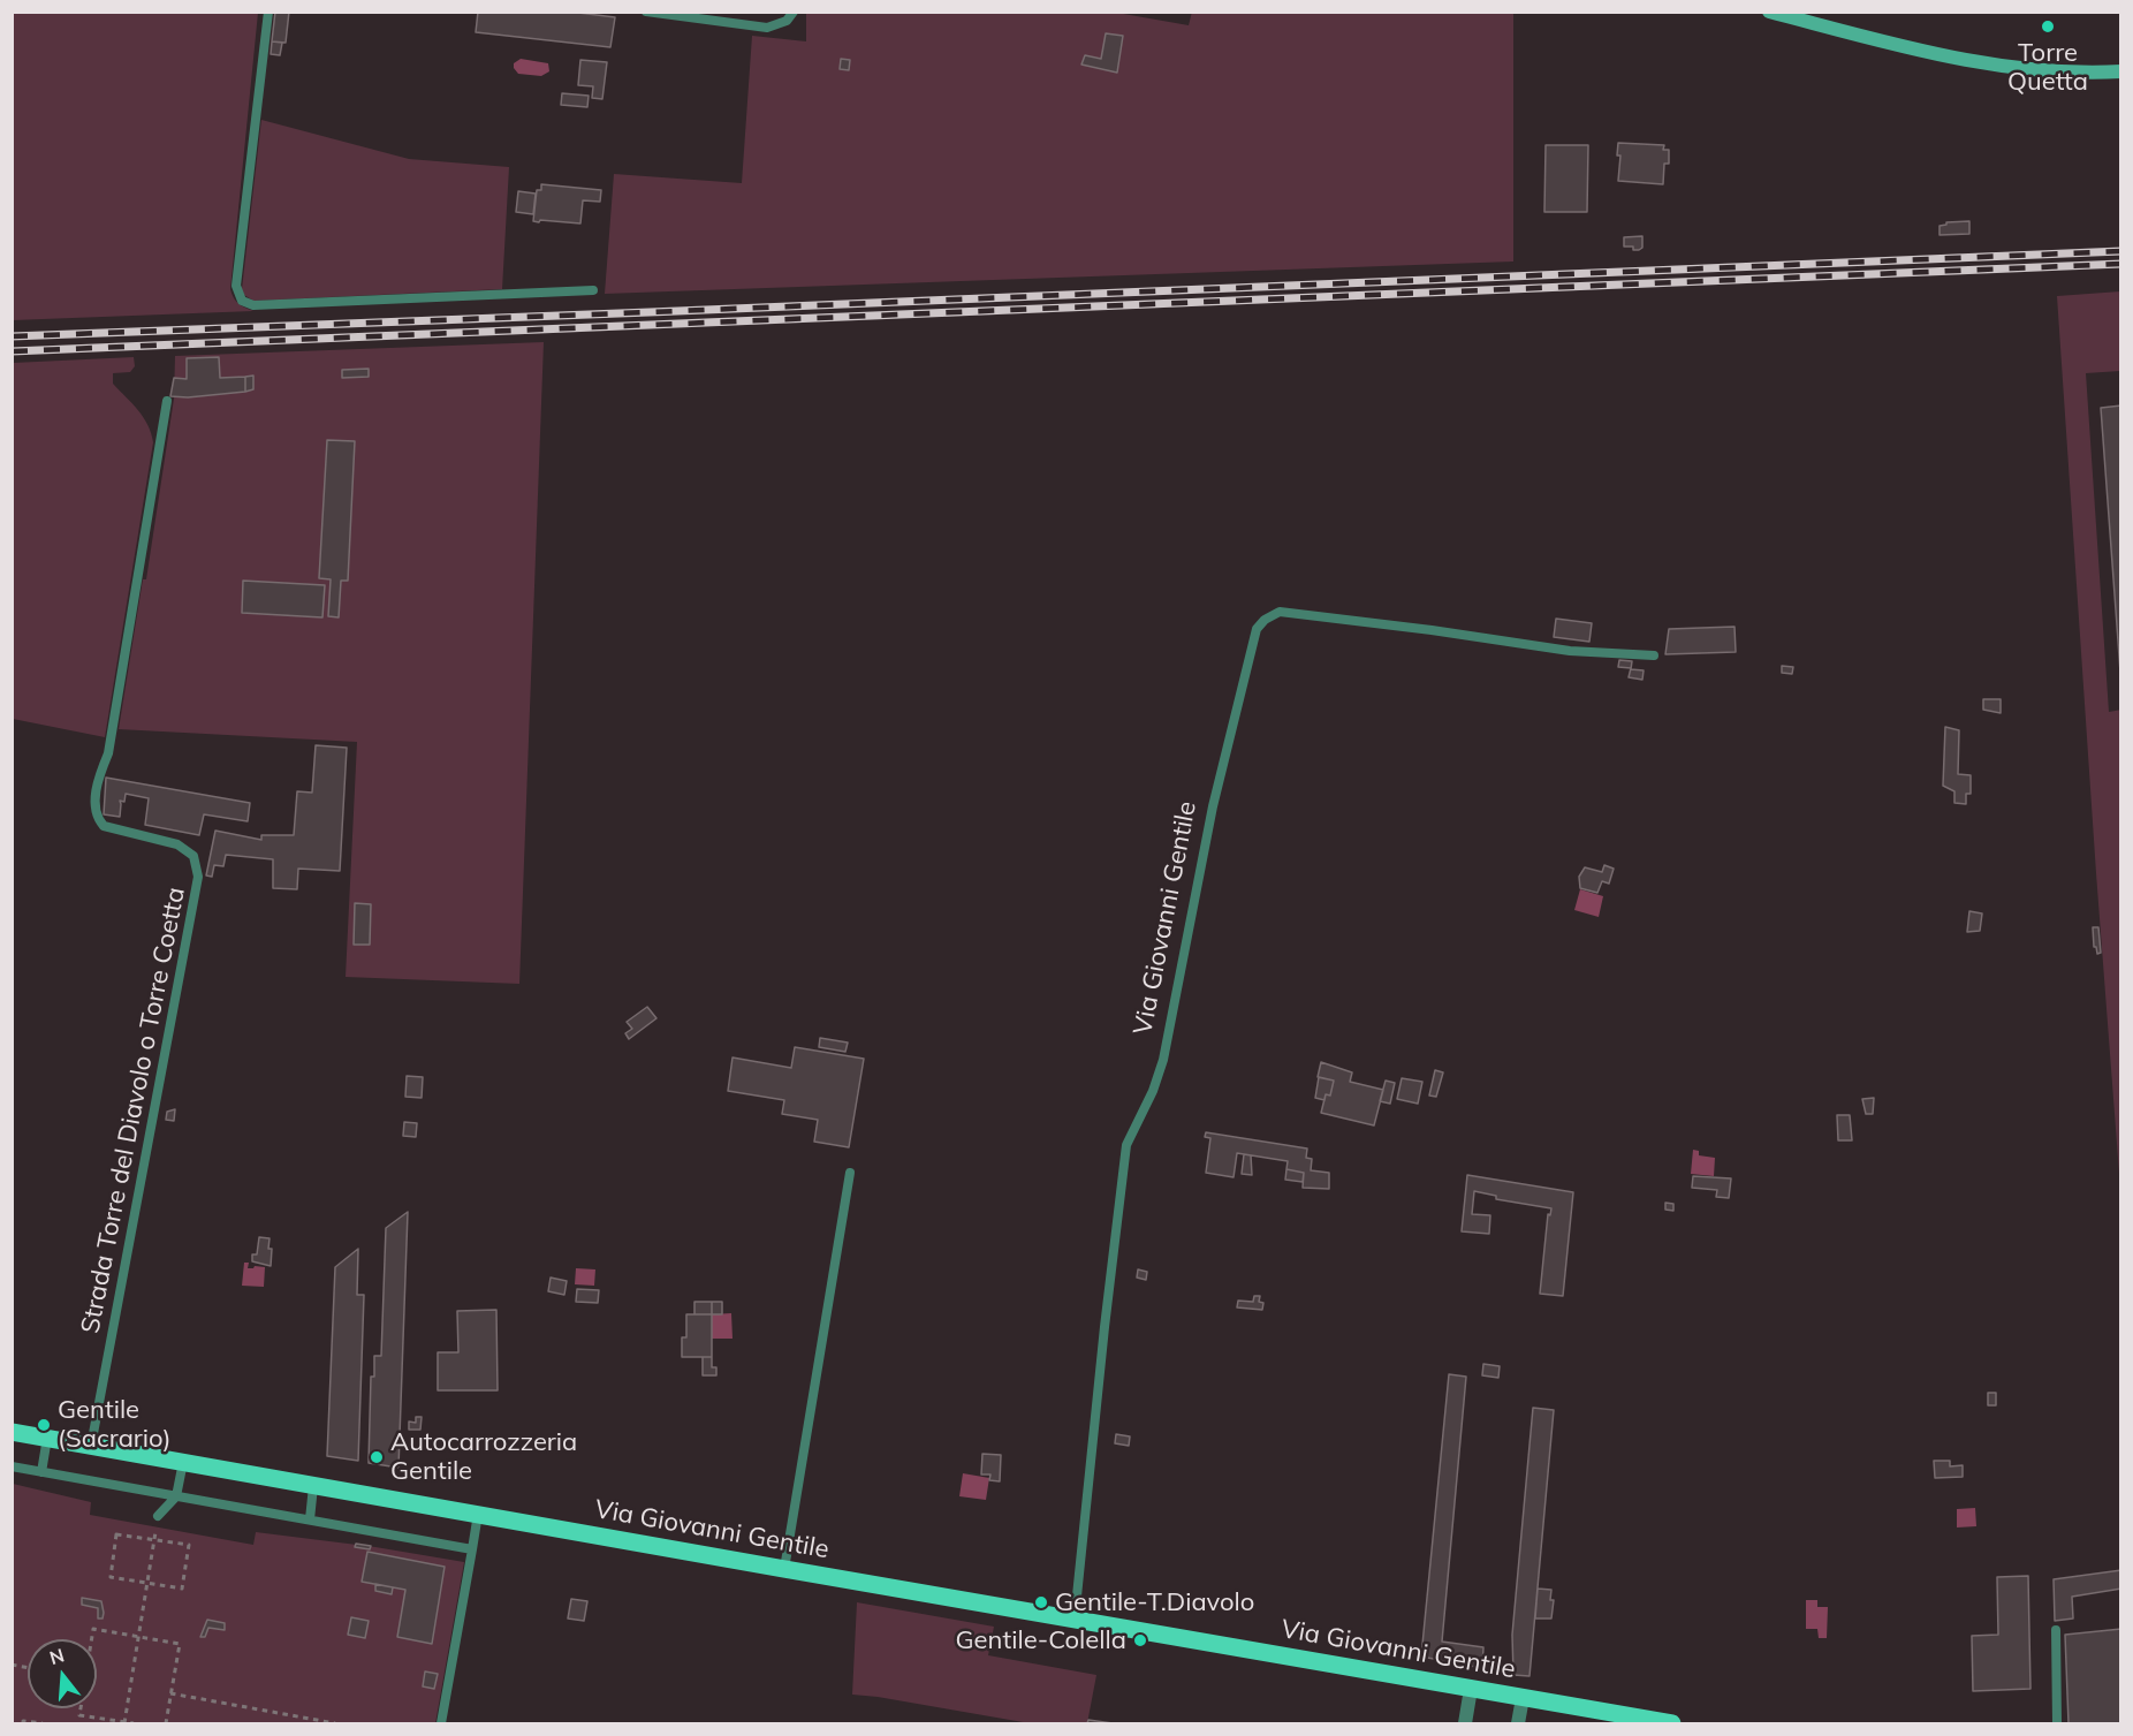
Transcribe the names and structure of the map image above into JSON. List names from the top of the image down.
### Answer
{
  "streets": {
    "main road": ["Via Giovanni Gentile"],
    "lane": ["Strada Torre del Diavolo o Torre Coetta"]
  },
  "crossings": [
    ["Via Giovanni Gentile", "Strada Torre del Diavolo o Torre Coetta"]
  ],
  "places": [
    "Torre Quetta",
    "Gentile (Sacrario)",
    "Autocarrozzeria Gentile",
    "Gentile-T.Diavolo",
    "Gentile-Colella"
  ],
  "north": "top"
}
